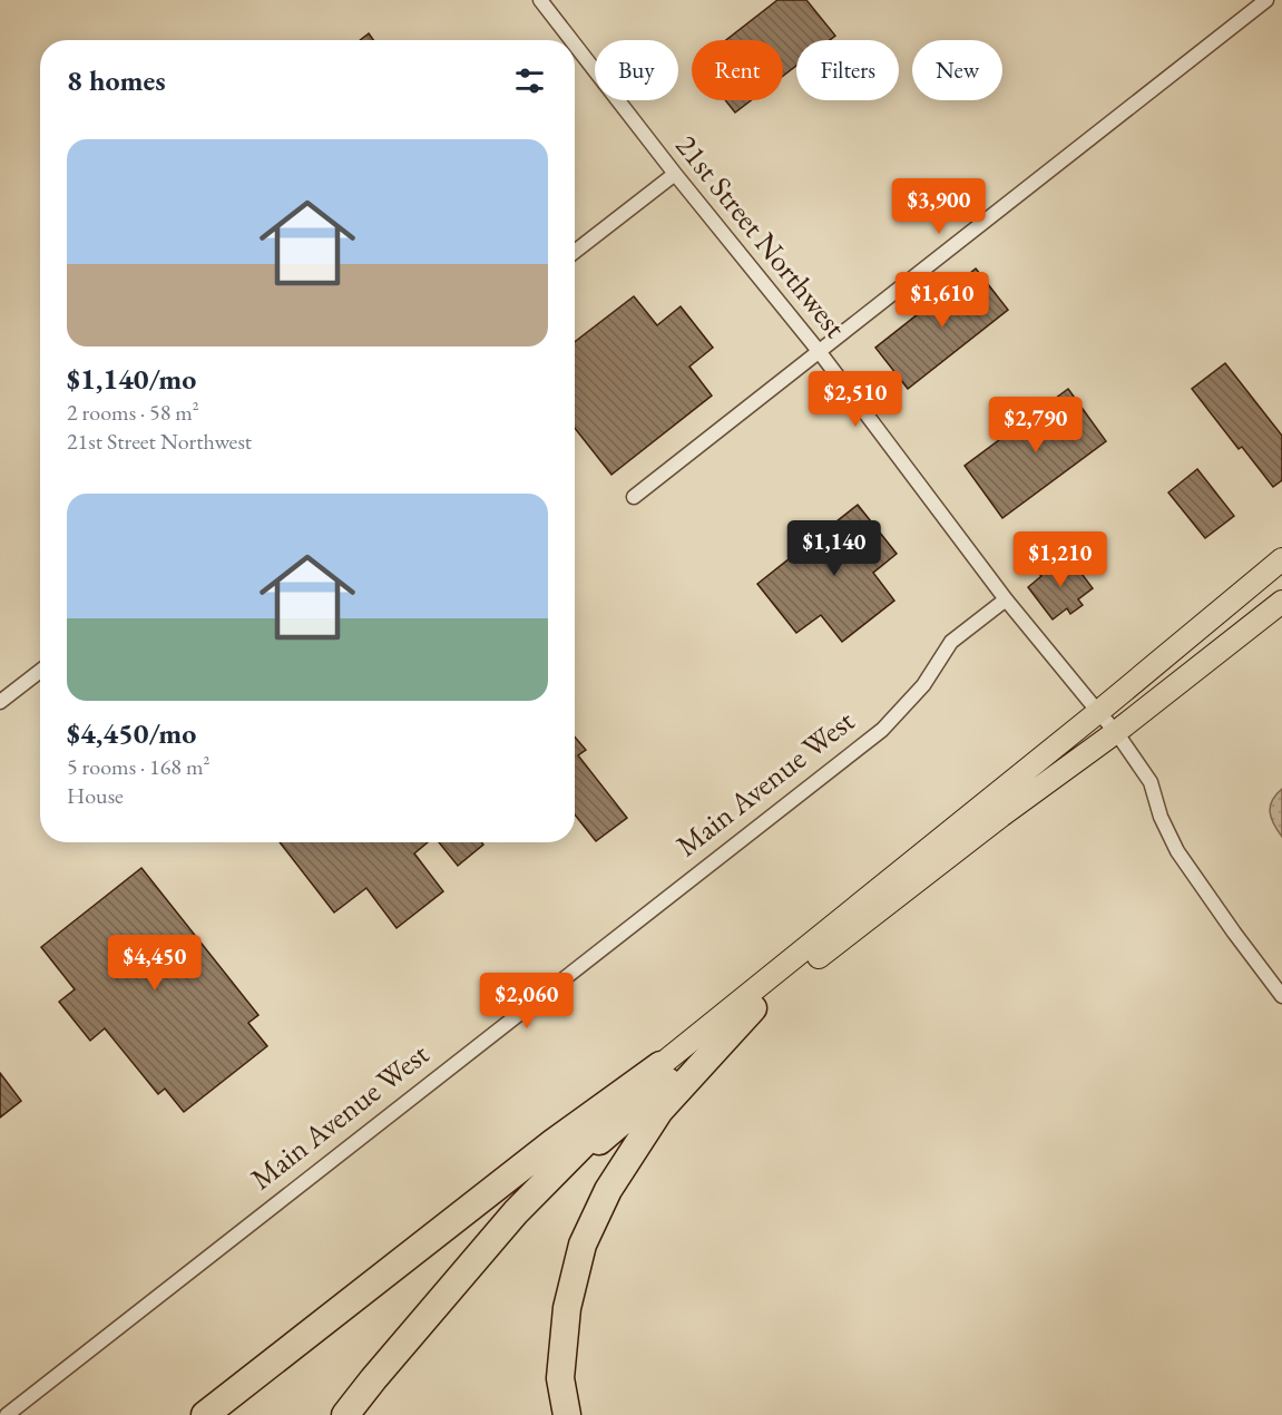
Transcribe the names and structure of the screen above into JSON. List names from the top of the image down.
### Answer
{
  "streets": {
    "street": ["21st Street Northwest", "Main Avenue West"]
  },
  "crossings": [
    ["21st Street Northwest", "Main Avenue West"]
  ],
  "page": {
    "chip": [
      "Buy",
      "Rent",
      "Filters",
      "New"
    ],
    "heading": "8 homes",
    "list": [
      {
        "name": "$1,140/mo",
        "note": "2 rooms · 58 m² · 21st Street Northwest"
      },
      {
        "name": "$4,450/mo",
        "note": "5 rooms · 168 m² · House"
      }
    ],
    "price": [
      "$3,900",
      "$1,610",
      "$2,510",
      "$2,790",
      "$1,140",
      "$1,210",
      "$4,450",
      "$2,060"
    ]
  }
}
